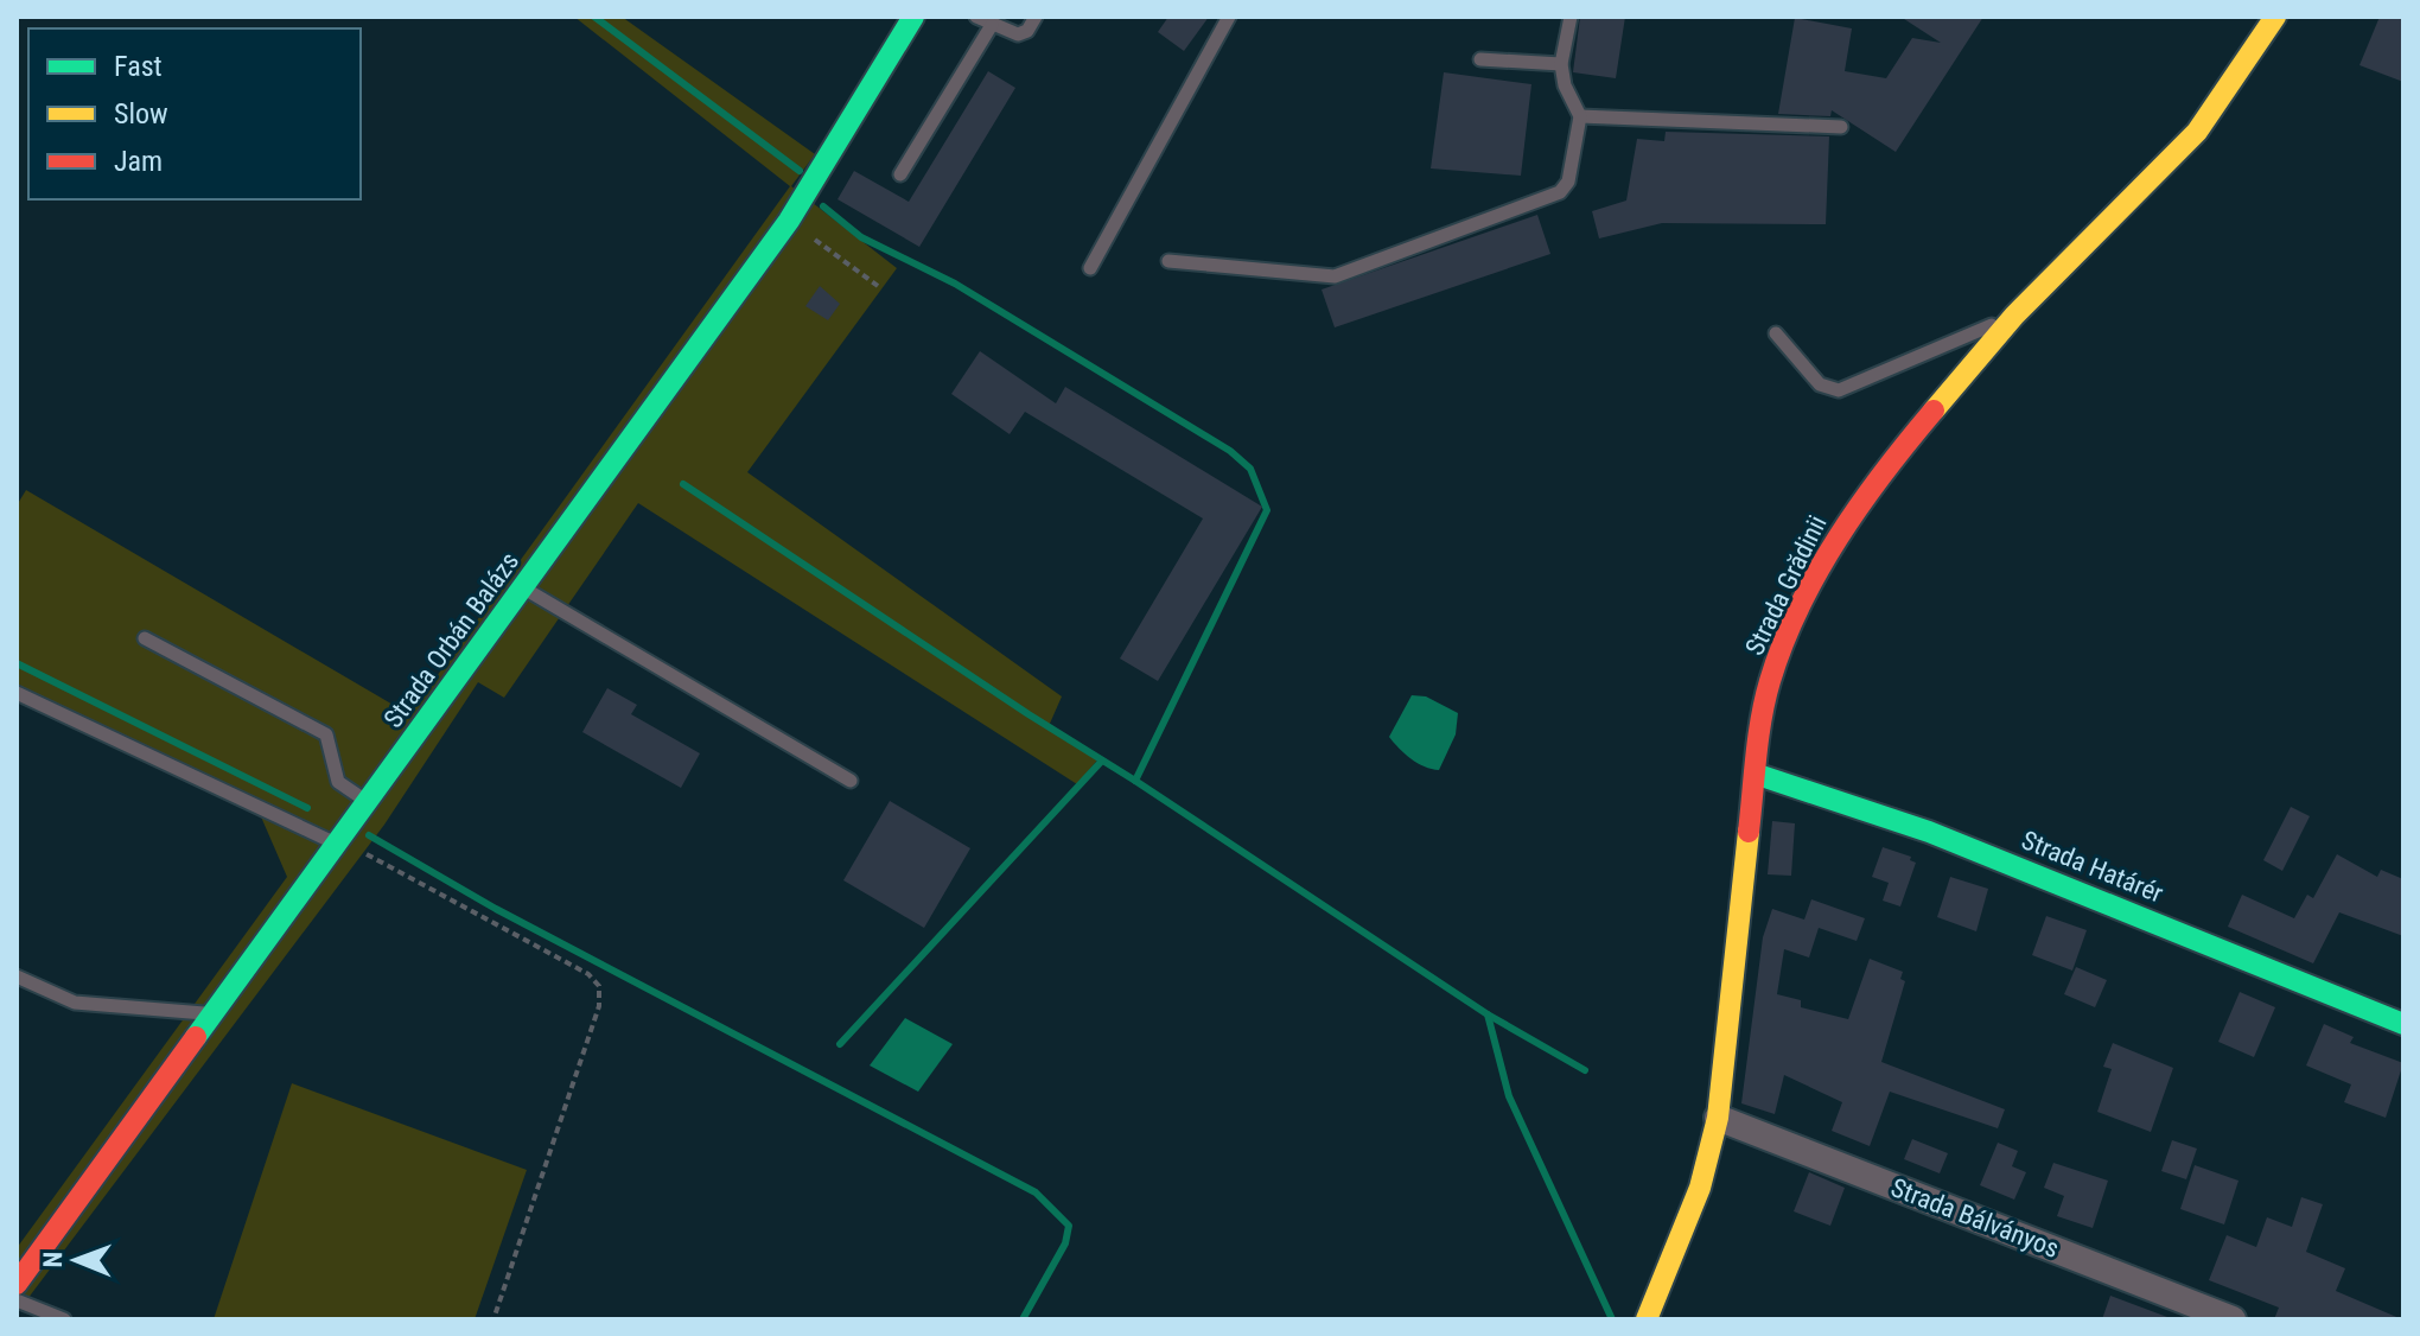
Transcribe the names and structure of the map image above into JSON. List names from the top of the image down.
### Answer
{
  "streets": {
    "street": [
      "Strada Grădinii",
      "Strada Orbán Balázs",
      "Strada Határér",
      "Strada Bálványos"
    ]
  },
  "crossings": [
    ["Strada Grădinii", "Strada Határér"],
    ["Strada Grădinii", "Strada Bálványos"]
  ],
  "legend": ["Fast", "Slow", "Jam"],
  "north": "left"
}
